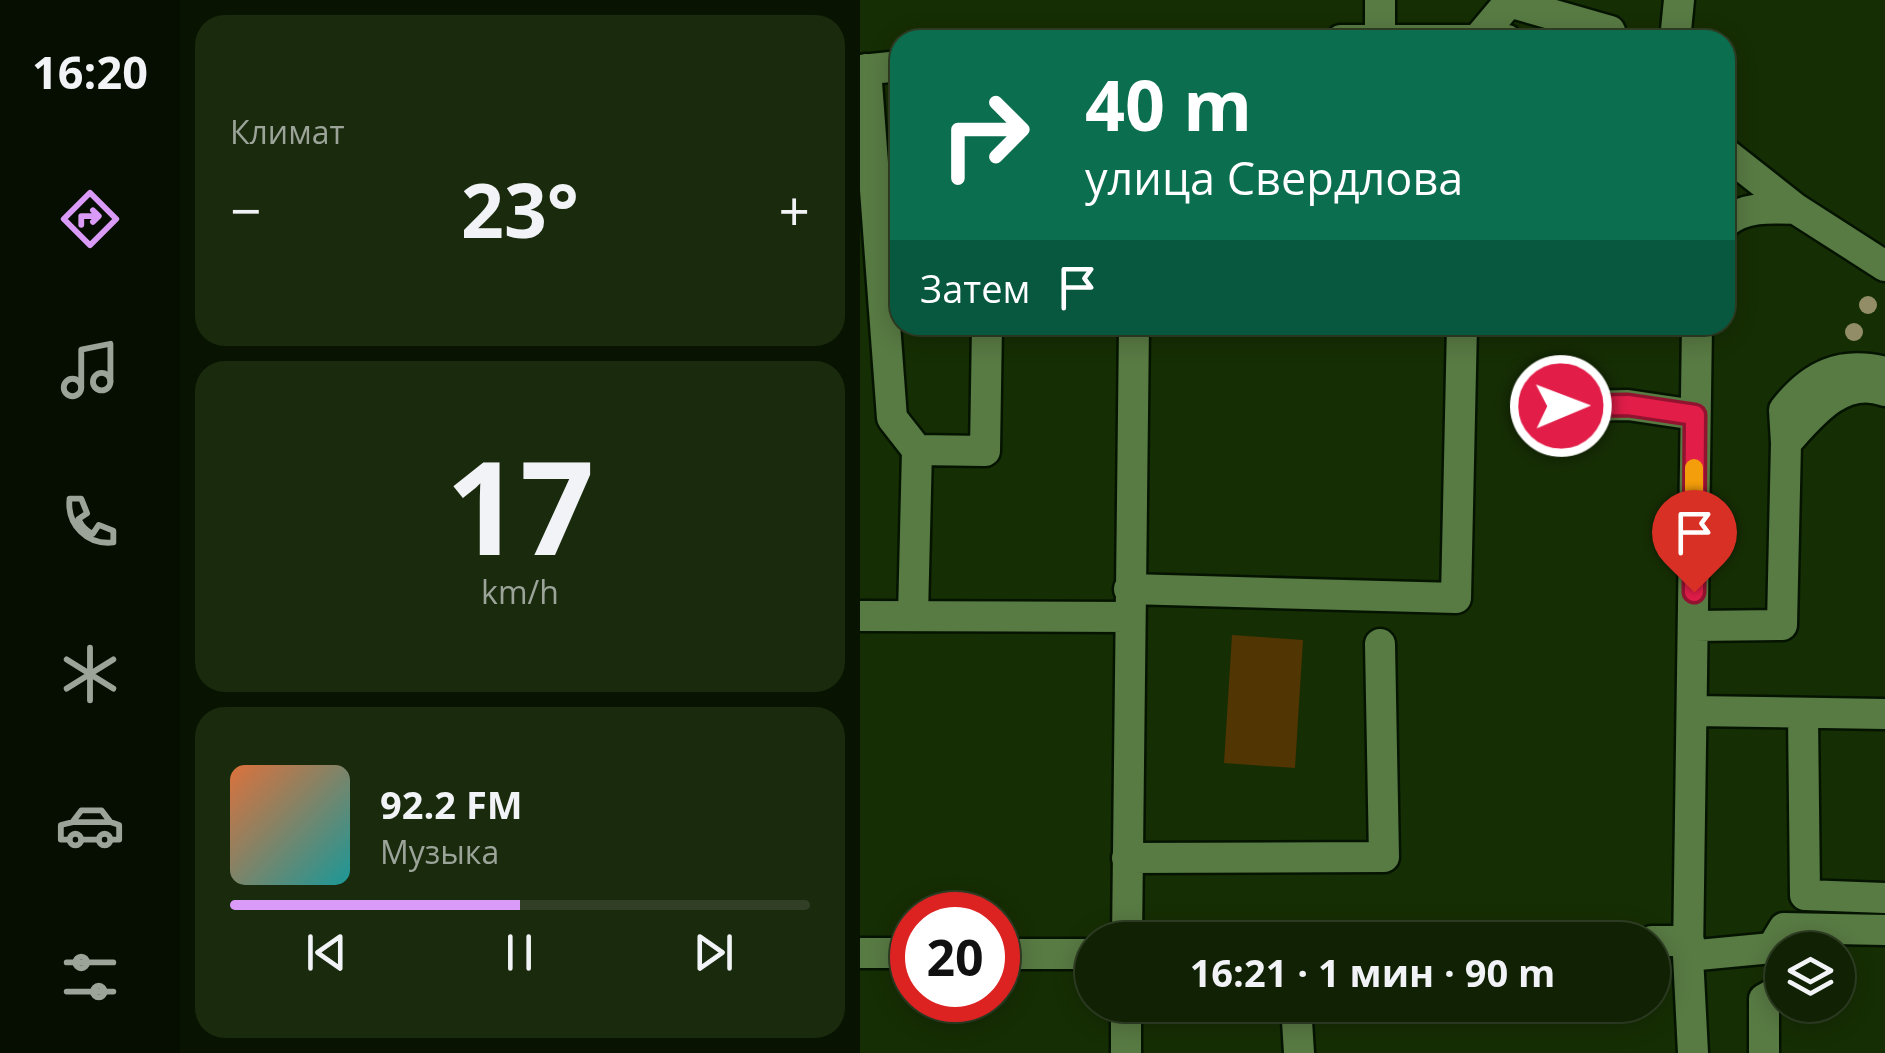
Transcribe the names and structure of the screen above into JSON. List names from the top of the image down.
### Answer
{
  "page": {
    "tabs": "16:20",
    "tile": [
      "Климат",
      ["17", "km/h"]
    ],
    "turn": ["40 m", "улица Свердлова"],
    "heat": ["−", "23°", "+"],
    "then": "Затем",
    "song": ["92.2 FM", "Музыка"],
    "limit": "20",
    "trip": "16:21 · 1 мин · 90 m"
  }
}
